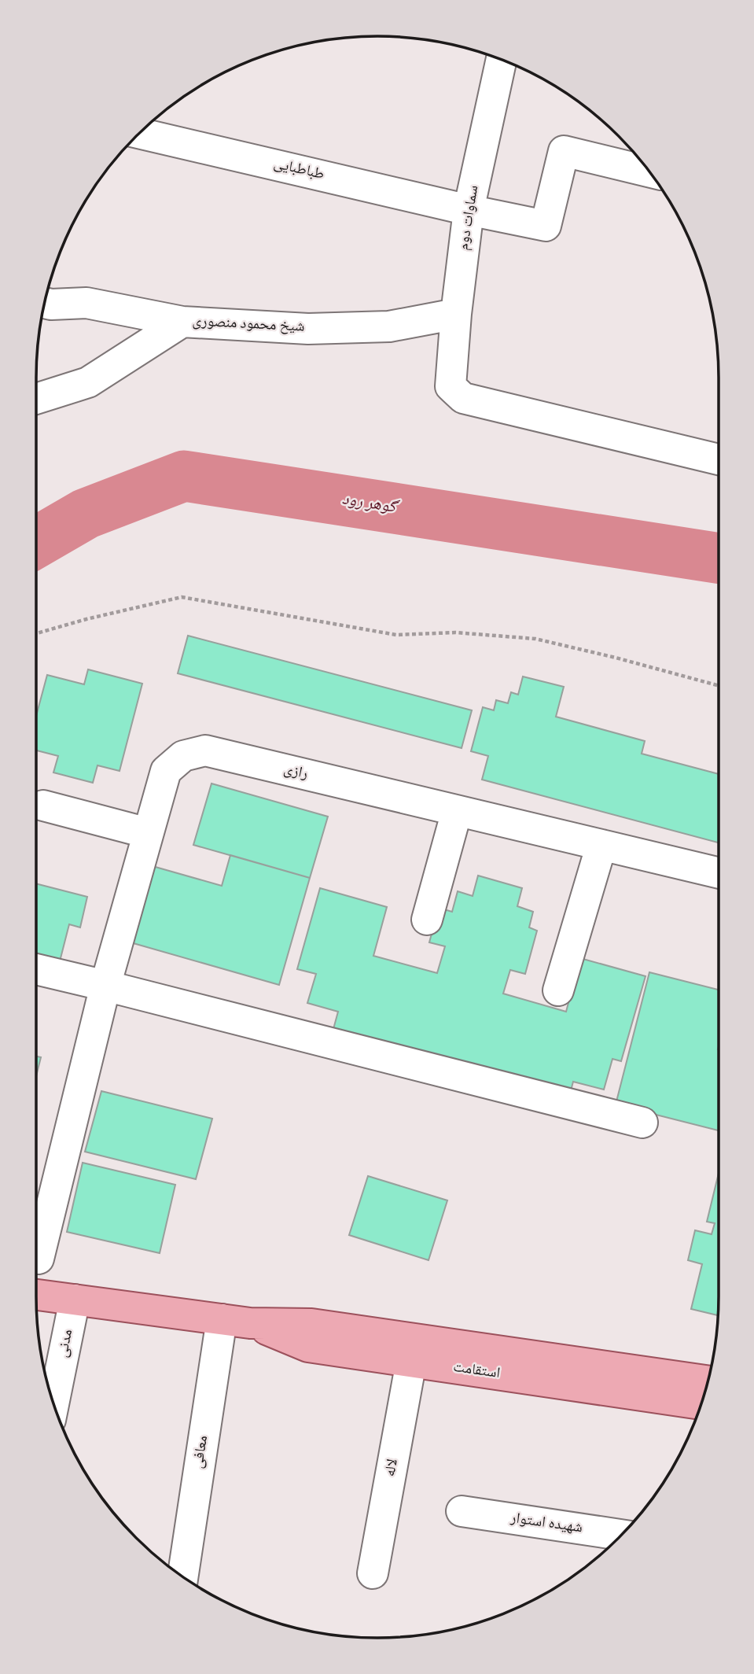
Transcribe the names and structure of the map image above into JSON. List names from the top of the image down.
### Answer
{
  "streets": {
    "main road": ["استقامت"],
    "street": [
      "طباطبایی",
      "سماوات دوم",
      "شیخ محمود منصوری",
      "رازی",
      "مدنی",
      "معافی",
      "لاله",
      "شهیده استوار"
    ]
  },
  "crossings": [
    ["طباطبایی", "سماوات دوم"],
    ["سماوات دوم", "شیخ محمود منصوری"],
    ["مدنی", "استقامت"],
    ["استقامت", "معافی"],
    ["استقامت", "لاله"]
  ],
  "water": ["گوهر رود"]
}
